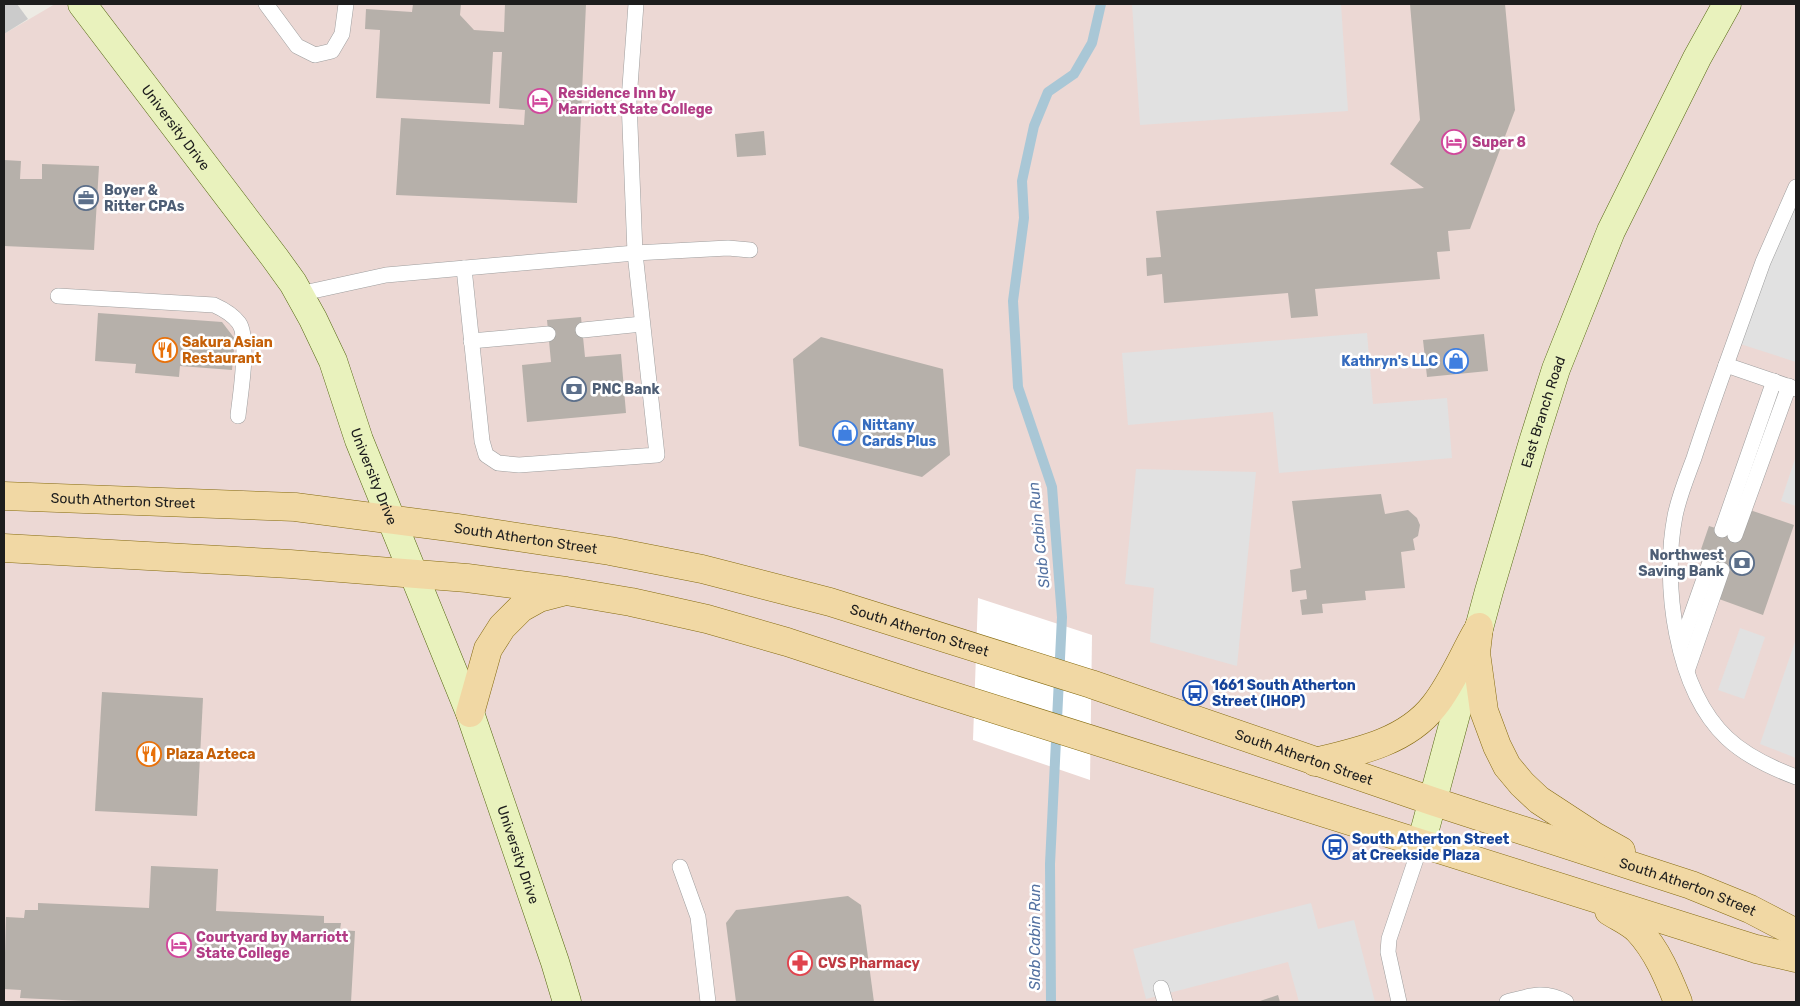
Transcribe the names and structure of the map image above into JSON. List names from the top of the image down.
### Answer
{
  "streets": {
    "main road": ["University Drive", "East Branch Road", "South Atherton Street"]
  },
  "crossings": [
    ["University Drive", "South Atherton Street"],
    ["East Branch Road", "South Atherton Street"]
  ],
  "water": ["Slab Cabin Run"],
  "places": {
    "hotel": ["Residence Inn by Marriott State College", "Super 8", "Courtyard by Marriott State College"],
    "office": ["Boyer & Ritter CPAs"],
    "restaurant": ["Sakura Asian Restaurant", "Plaza Azteca"],
    "shop": ["Kathryn's LLC", "Nittany Cards Plus"],
    "bank": ["PNC Bank", "Northwest Saving Bank"],
    "bus stop": ["1661 South Atherton Street (IHOP)", "South Atherton Street at Creekside Plaza"],
    "pharmacy": ["CVS Pharmacy"]
  }
}
